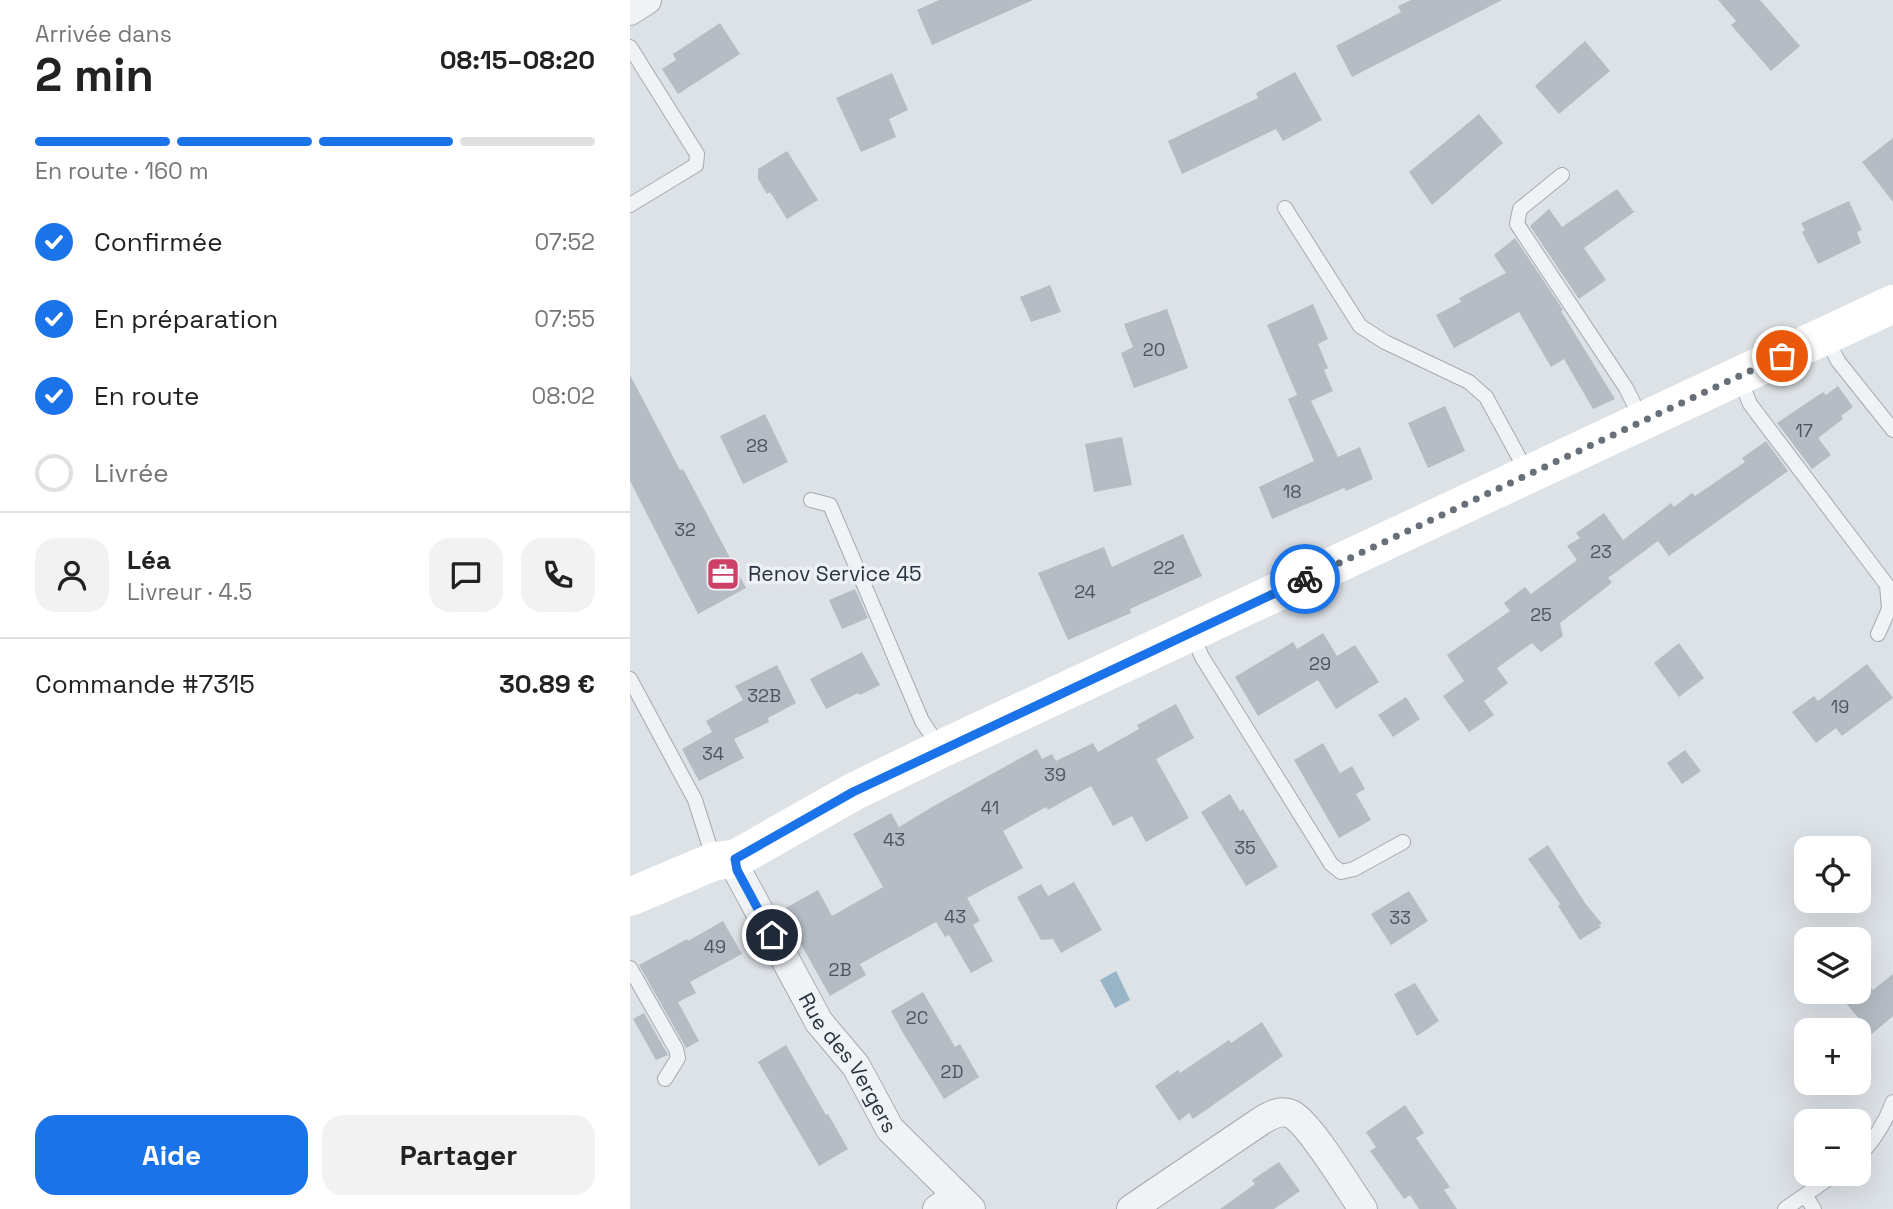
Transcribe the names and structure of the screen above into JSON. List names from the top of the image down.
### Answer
{
  "streets": {
    "street": ["Rue des Vergers"]
  },
  "places": {
    "office": ["Renov Service 45"]
  },
  "house_numbers": [
    "20",
    "17",
    "28",
    "18",
    "32",
    "23",
    "22",
    "24",
    "25",
    "29",
    "32B",
    "19",
    "34",
    "39",
    "41",
    "43",
    "35",
    "43",
    "33",
    "49",
    "2B",
    "2C",
    "2D"
  ],
  "page": {
    "heading": ["2 min", "Arrivée dans", "08:15–08:20"],
    "panel": [
      "Léa",
      "Livreur · 4.5",
      "Commande #7315",
      "30.89 €"
    ],
    "bar": "En route · 160 m",
    "list": [
      ["Confirmée", "07:52"],
      ["En préparation", "07:55"],
      ["En route", "08:02"],
      "Livrée"
    ],
    "map_buttons": ["+", "−"],
    "buttons": ["Aide", "Partager"]
  }
}
